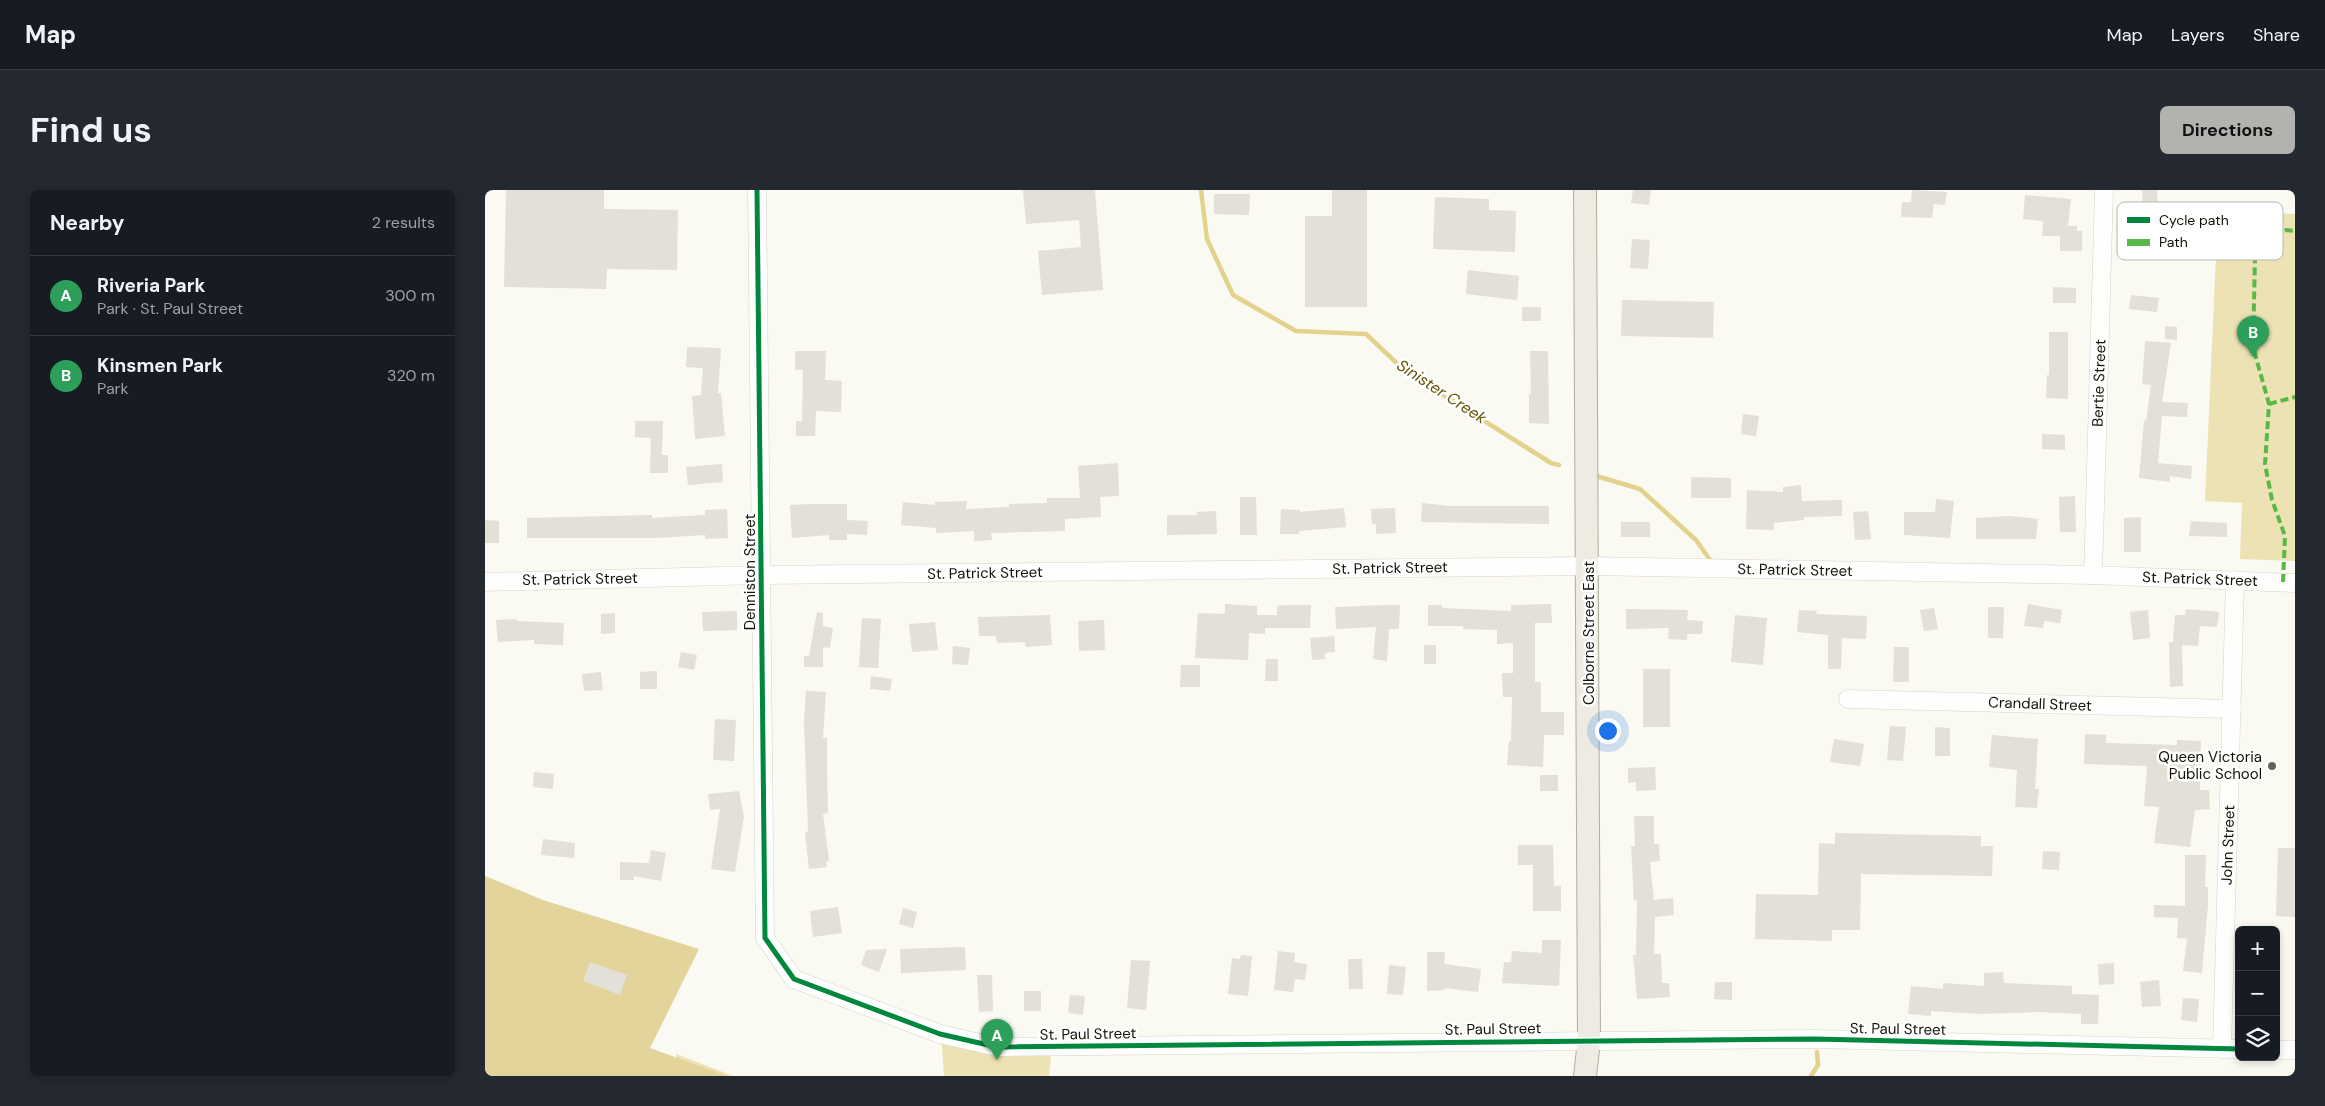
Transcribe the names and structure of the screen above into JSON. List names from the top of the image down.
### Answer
{
  "streets": {
    "main road": ["Colborne Street East"],
    "street": [
      "Bertie Street",
      "St. Patrick Street",
      "Denniston Street",
      "Crandall Street",
      "John Street",
      "St. Paul Street"
    ]
  },
  "crossings": [
    ["Bertie Street", "St. Patrick Street"],
    ["St. Patrick Street", "Denniston Street"],
    ["St. Patrick Street", "Colborne Street East"],
    ["St. Patrick Street", "John Street"],
    ["Denniston Street", "St. Paul Street"],
    ["Colborne Street East", "St. Paul Street"],
    ["Crandall Street", "John Street"],
    ["John Street", "St. Paul Street"]
  ],
  "water": ["Sinister Creek"],
  "places": ["Queen Victoria Public School"],
  "legend": ["Cycle path", "Path"],
  "page": {
    "header": "Map",
    "nav": ["Map", "Layers", "Share"],
    "buttons": "Directions",
    "title": "Find us",
    "heading": ["Nearby", "2 results"],
    "list": [
      {
        "mark": "A",
        "name": "Riveria Park",
        "note": "Park · St. Paul Street",
        "value": "300 m"
      },
      {
        "mark": "B",
        "name": "Kinsmen Park",
        "note": "Park",
        "value": "320 m"
      }
    ],
    "pins": ["B", "A"],
    "map_buttons": ["+", "−"]
  }
}
